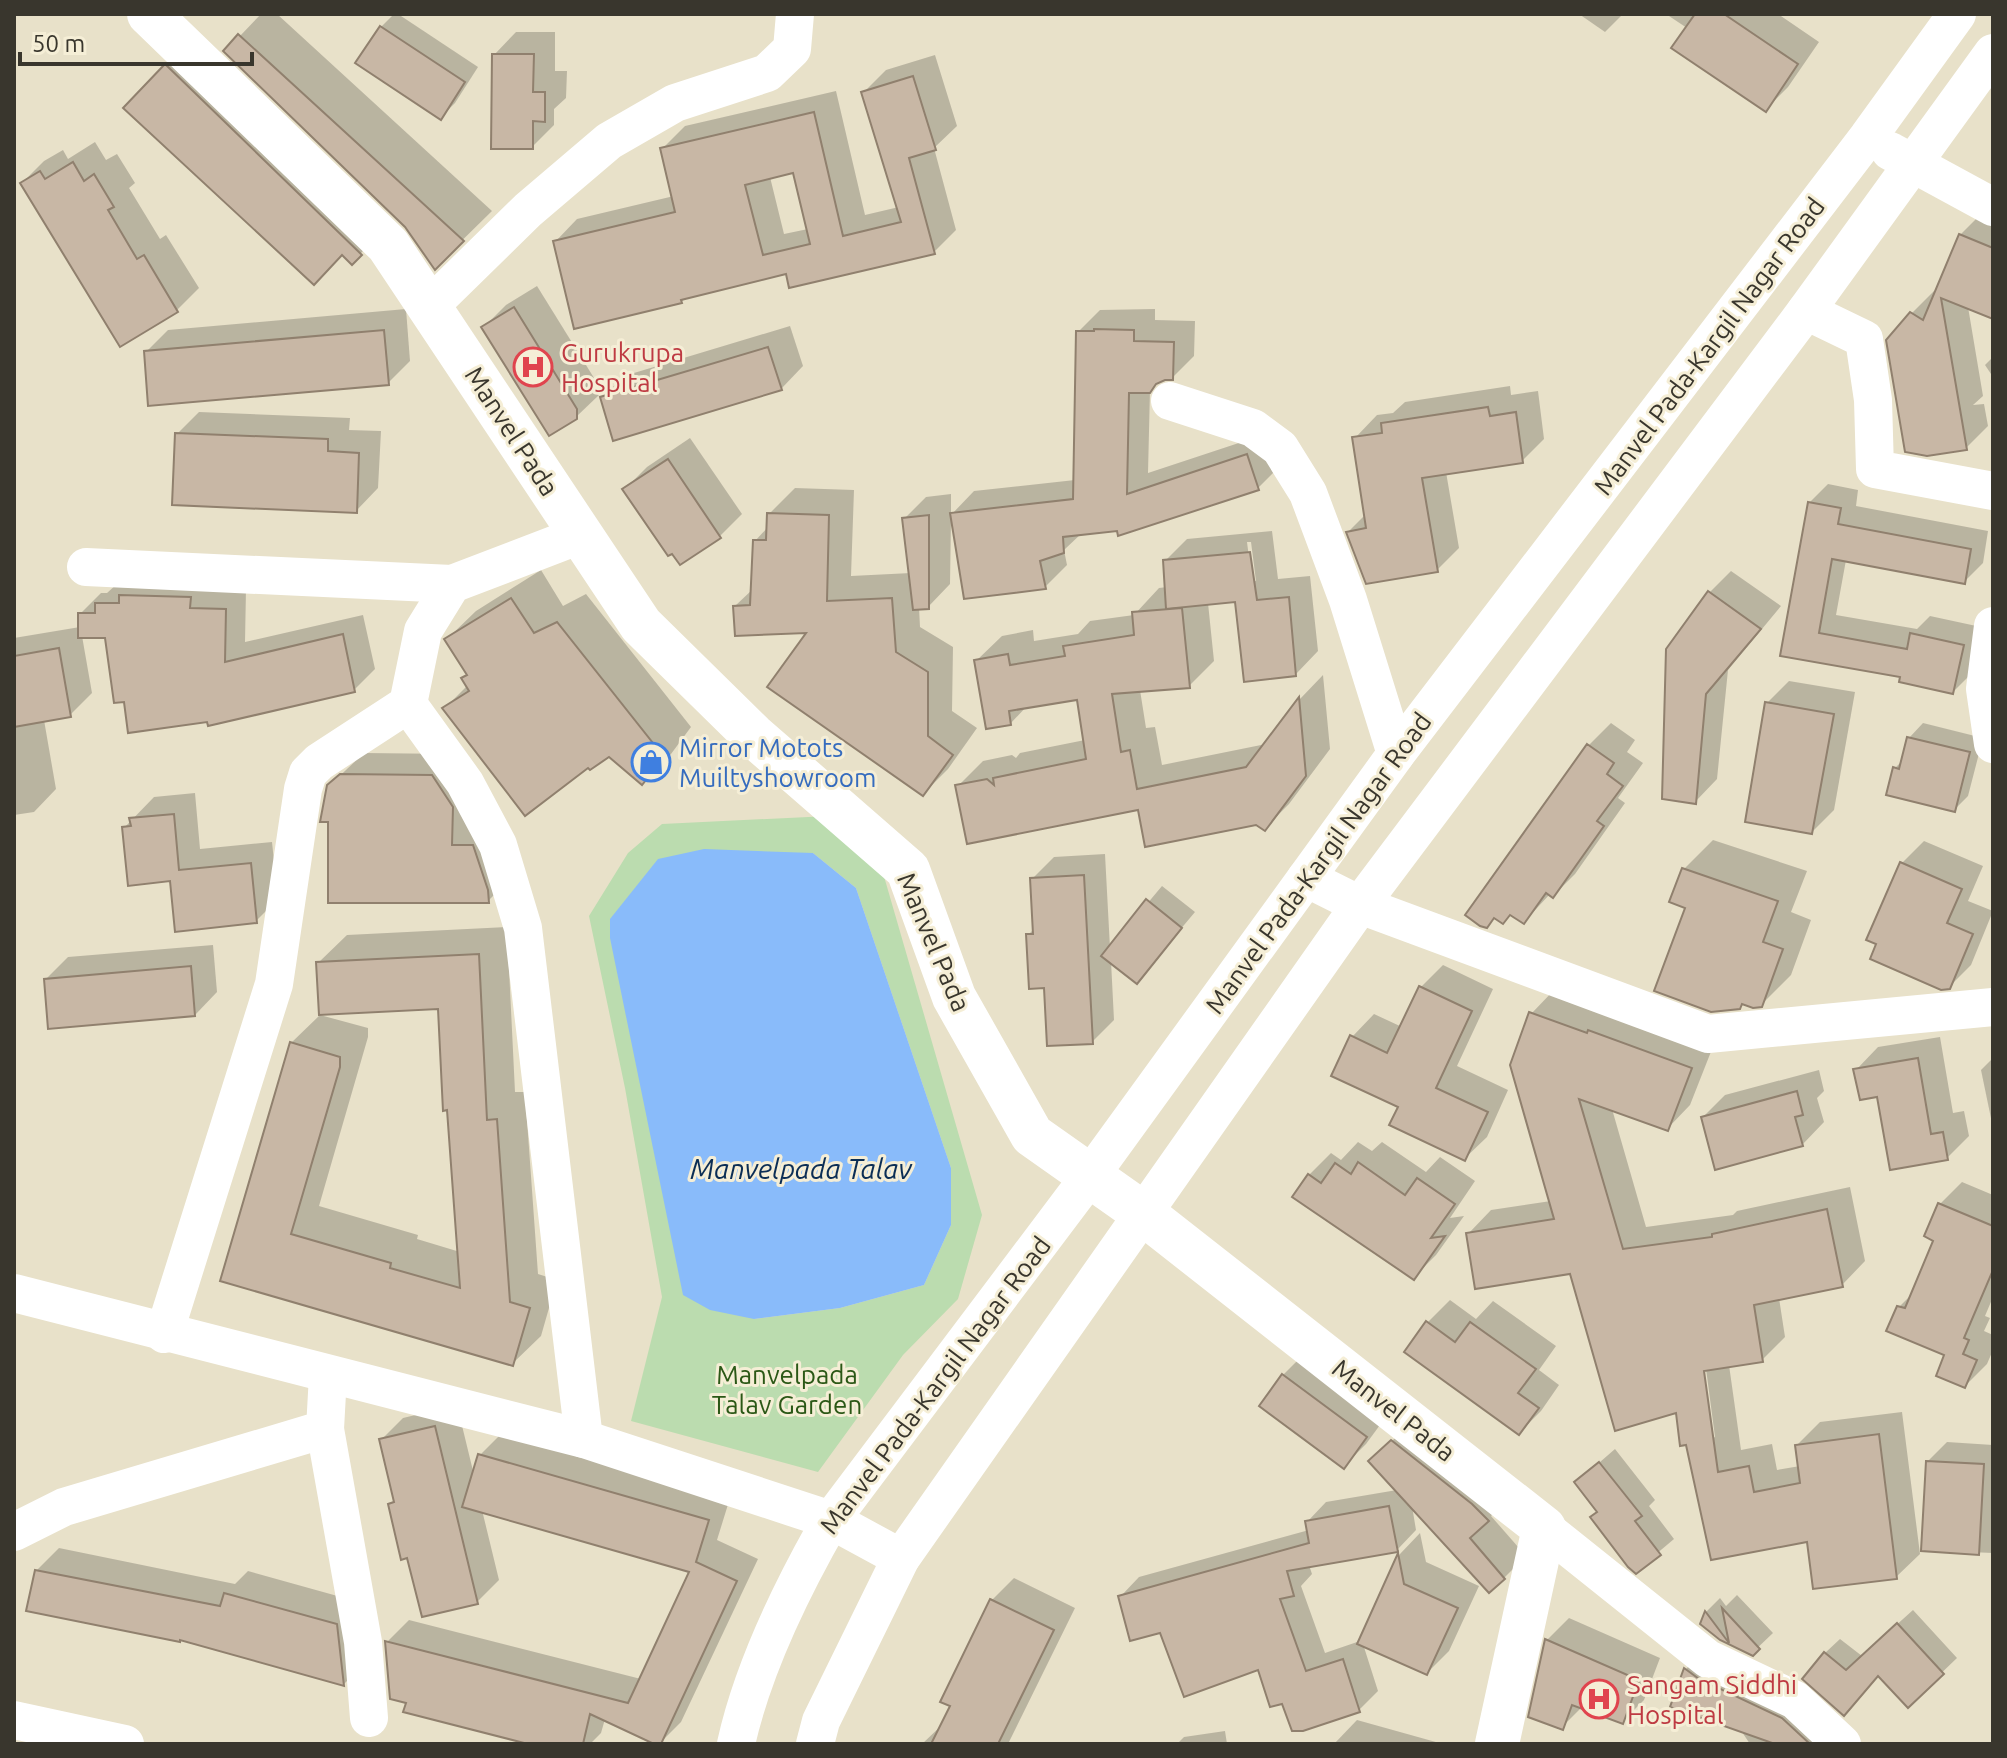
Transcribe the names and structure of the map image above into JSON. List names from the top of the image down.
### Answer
{
  "streets": {
    "main road": ["Manvel Pada"],
    "street": ["Manvel Pada-Kargil Nagar Road"]
  },
  "crossings": [
    ["Manvel Pada-Kargil Nagar Road", "Manvel Pada"]
  ],
  "water": ["Manvelpada Talav"],
  "parks": ["Manvelpada Talav Garden"],
  "places": {
    "hospital": ["Gurukrupa Hospital", "Sangam Siddhi Hospital"],
    "shop": ["Mirror Motots Muiltyshowroom"]
  },
  "scale_bar": "50 m"
}
